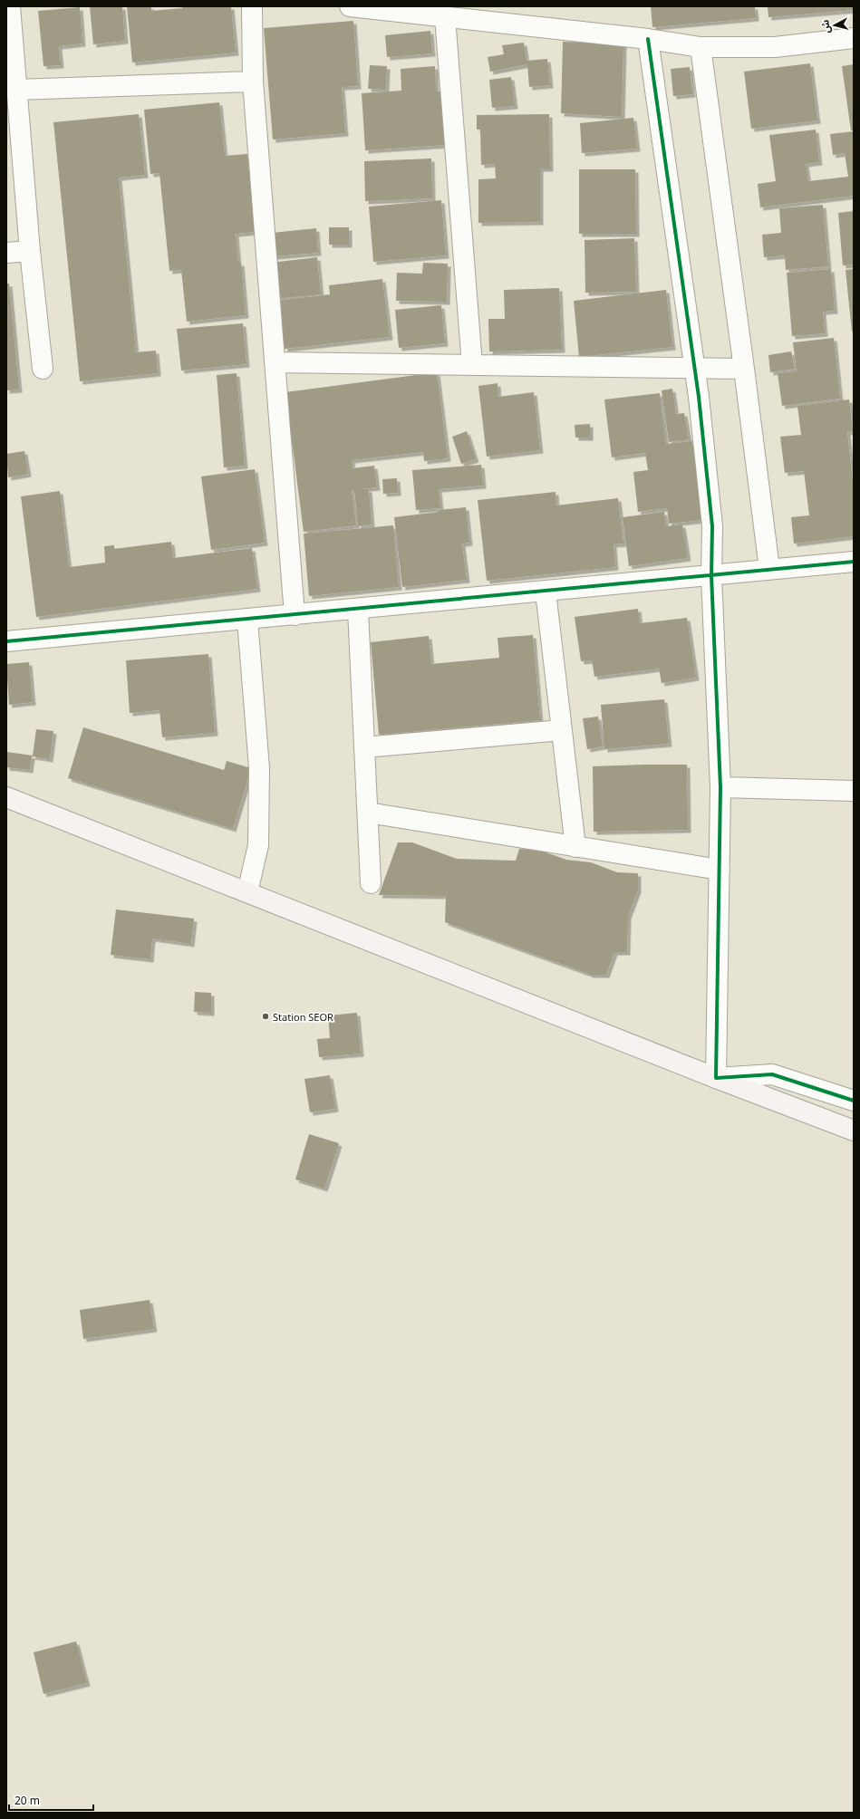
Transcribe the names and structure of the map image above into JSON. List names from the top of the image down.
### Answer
{
  "places": ["Station SEOR"],
  "scale_bar": "20 m",
  "north": "left"
}
